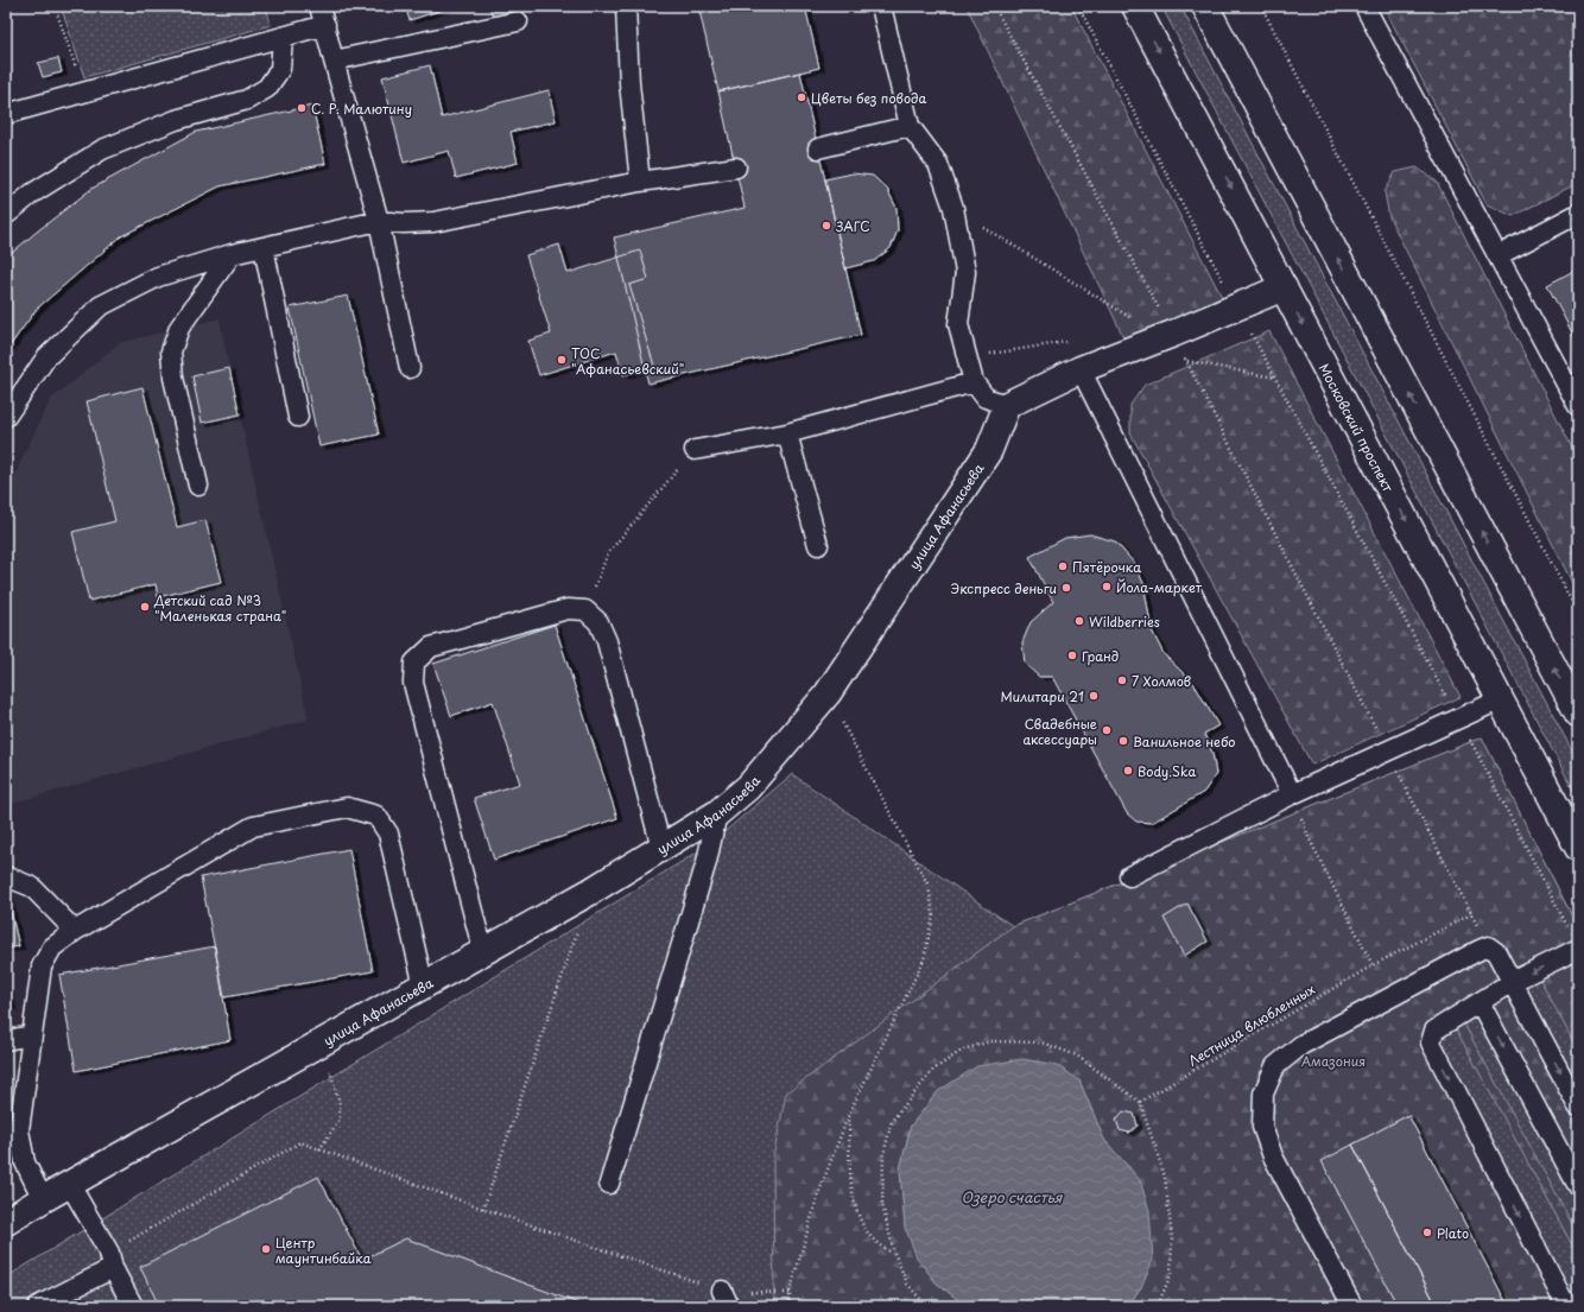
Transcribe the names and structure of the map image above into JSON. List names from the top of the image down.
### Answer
{
  "streets": {
    "main road": ["Московский проспект", "улица Афанасьева"],
    "path": ["Лестница влюбленных"]
  },
  "water": ["Озеро счастья"],
  "parks": ["Амазония"],
  "places": [
    "Цветы без повода",
    "С. Р. Малютину",
    "ЗАГС",
    "ТОС \"Афанасьевский\"",
    "Пятёрочка",
    "Йола-маркет",
    "Экспресс деньги",
    "Детский сад №3 \"Маленькая страна\"",
    "Wildberries",
    "Гранд",
    "7 Холмов",
    "Милитари 21",
    "Свадебные аксессуары",
    "Ванильное небо",
    "Body.Ska",
    "Plato",
    "Центр маунтинбайка"
  ]
}
